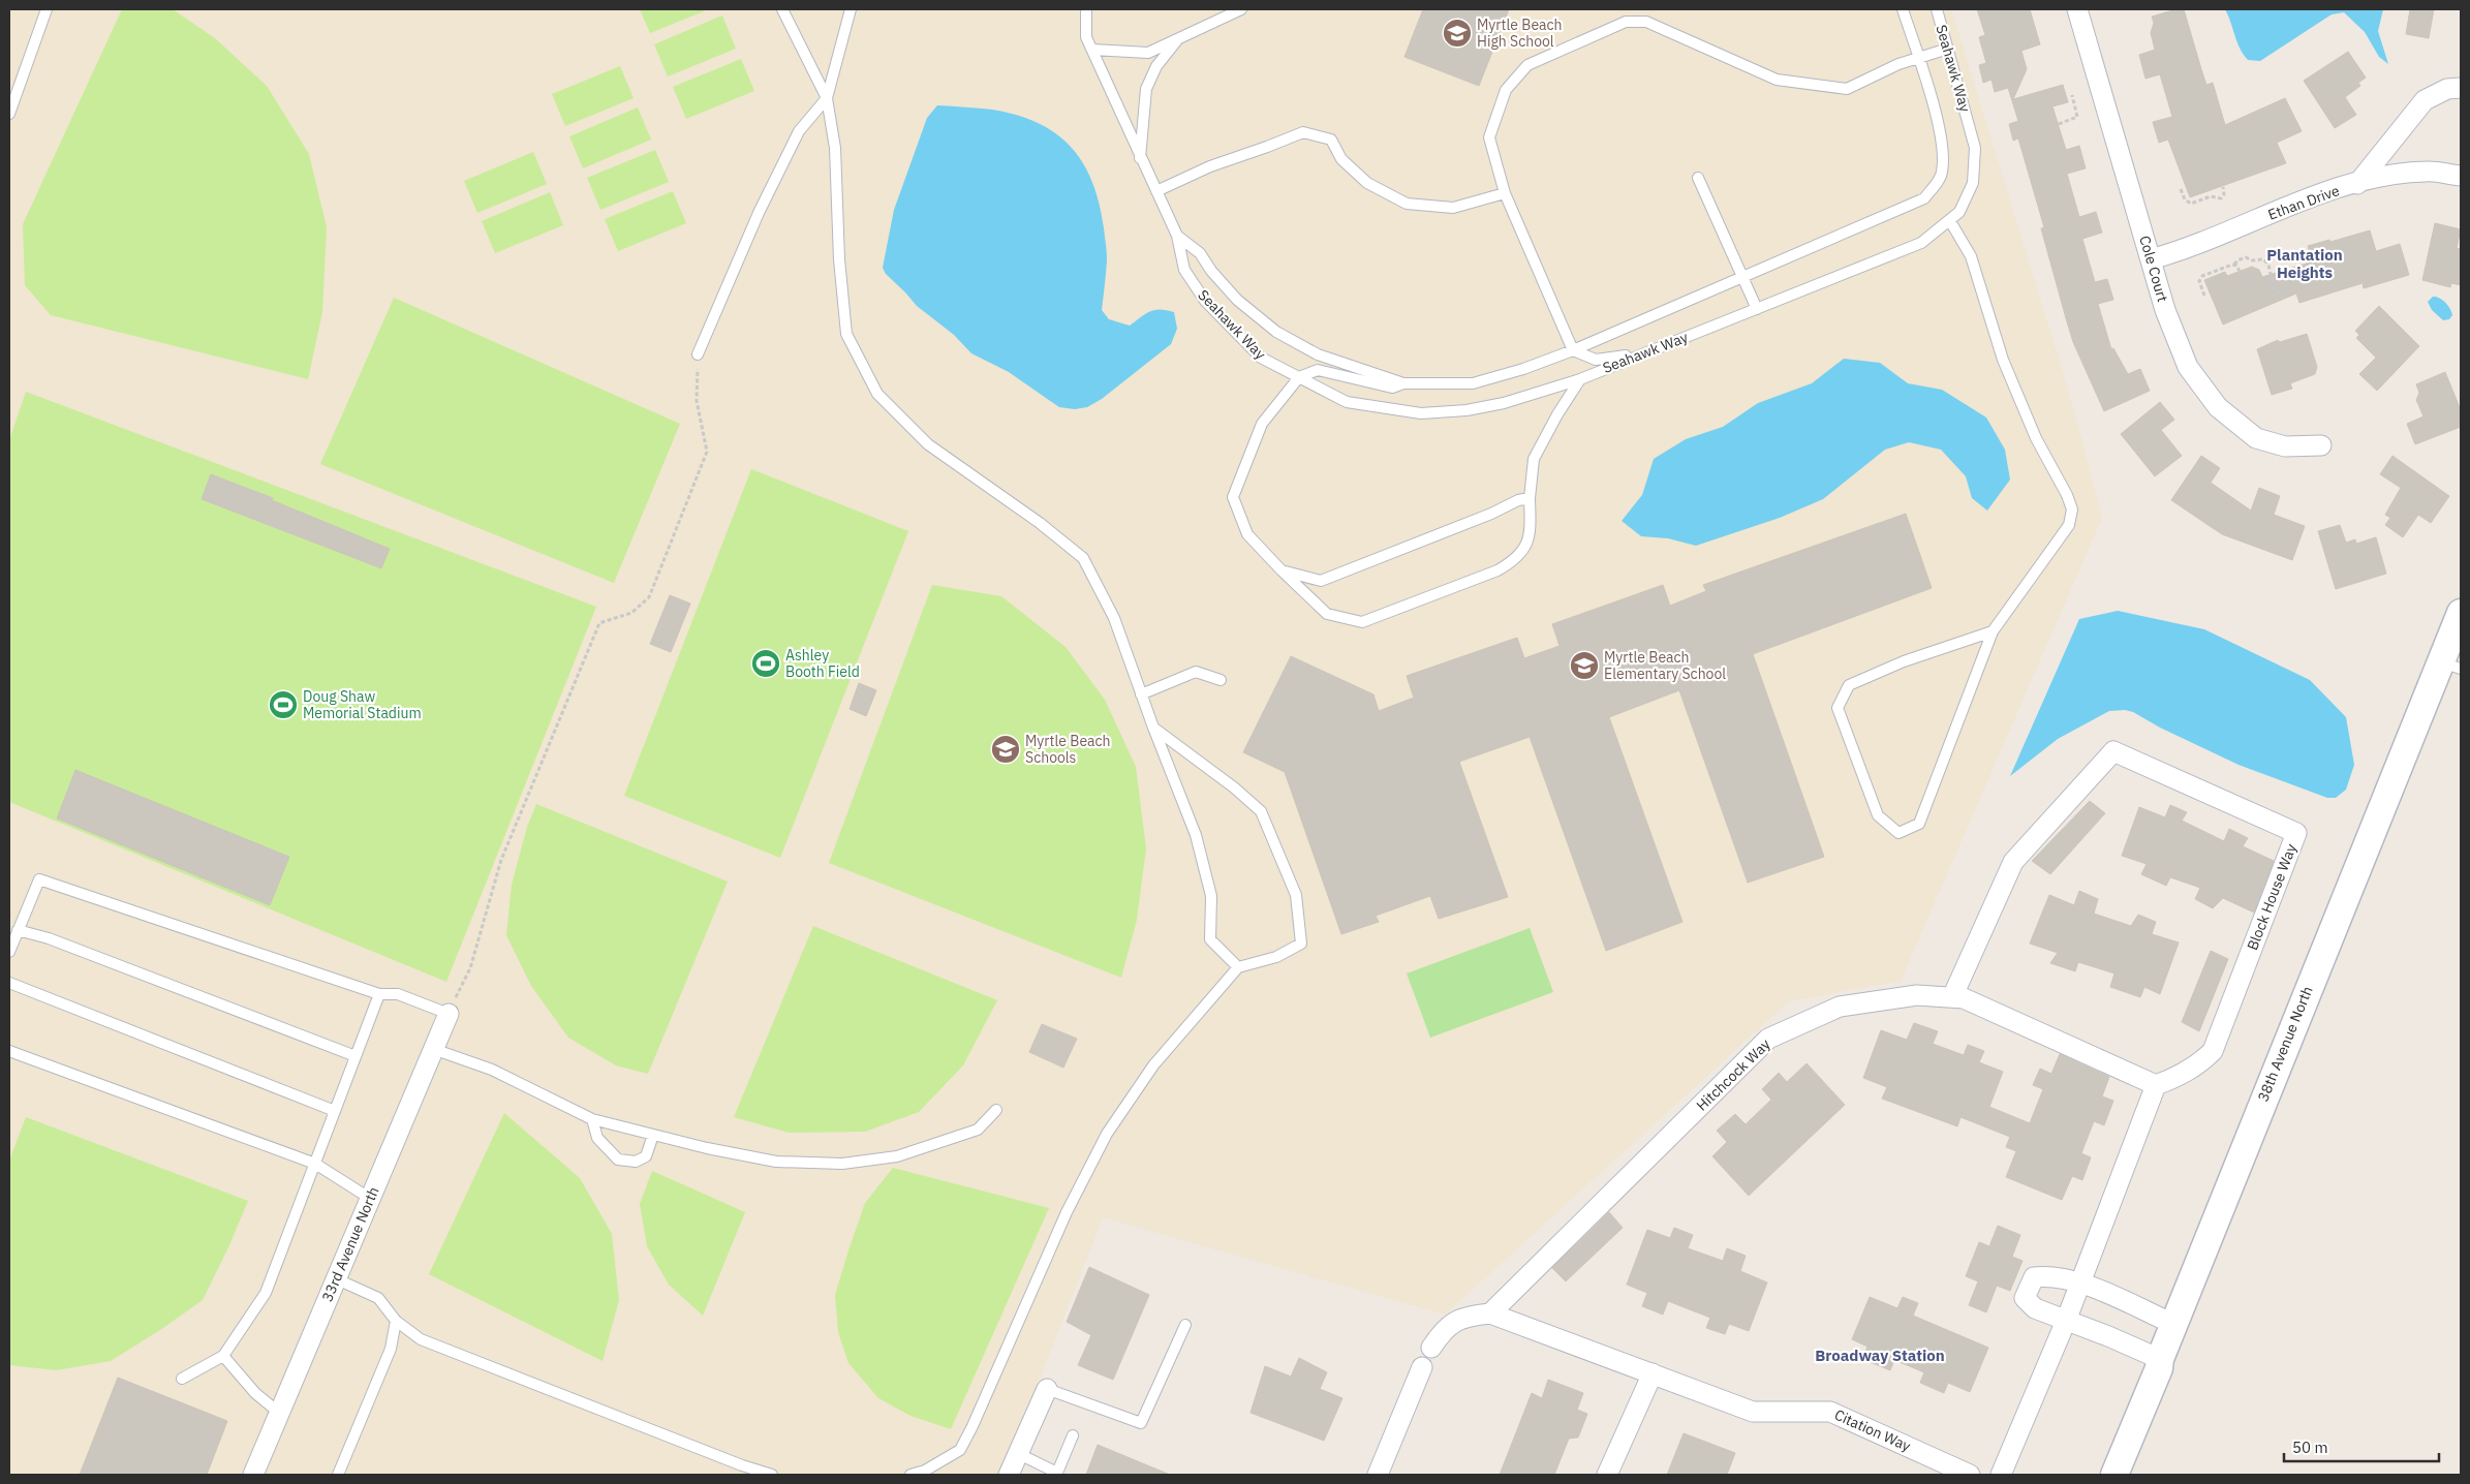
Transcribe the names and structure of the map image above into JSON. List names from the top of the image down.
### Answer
{
  "streets": {
    "main road": ["38th Avenue North"],
    "street": [
      "Ethan Drive",
      "Cole Court",
      "Block House Way",
      "Hitchcock Way",
      "33rd Avenue North",
      "Citation Way"
    ],
    "lane": ["Seahawk Way"]
  },
  "crossings": [
    ["Ethan Drive", "Cole Court"],
    ["Block House Way", "Hitchcock Way"],
    ["Hitchcock Way", "Citation Way"]
  ],
  "districts": ["Plantation Heights", "Broadway Station"],
  "places": {
    "school or university": ["Myrtle Beach High School", "Myrtle Beach Elementary School", "Myrtle Beach Schools"],
    "sports": ["Ashley Booth Field", "Doug Shaw Memorial Stadium"]
  },
  "scale_bar": "50 m"
}
